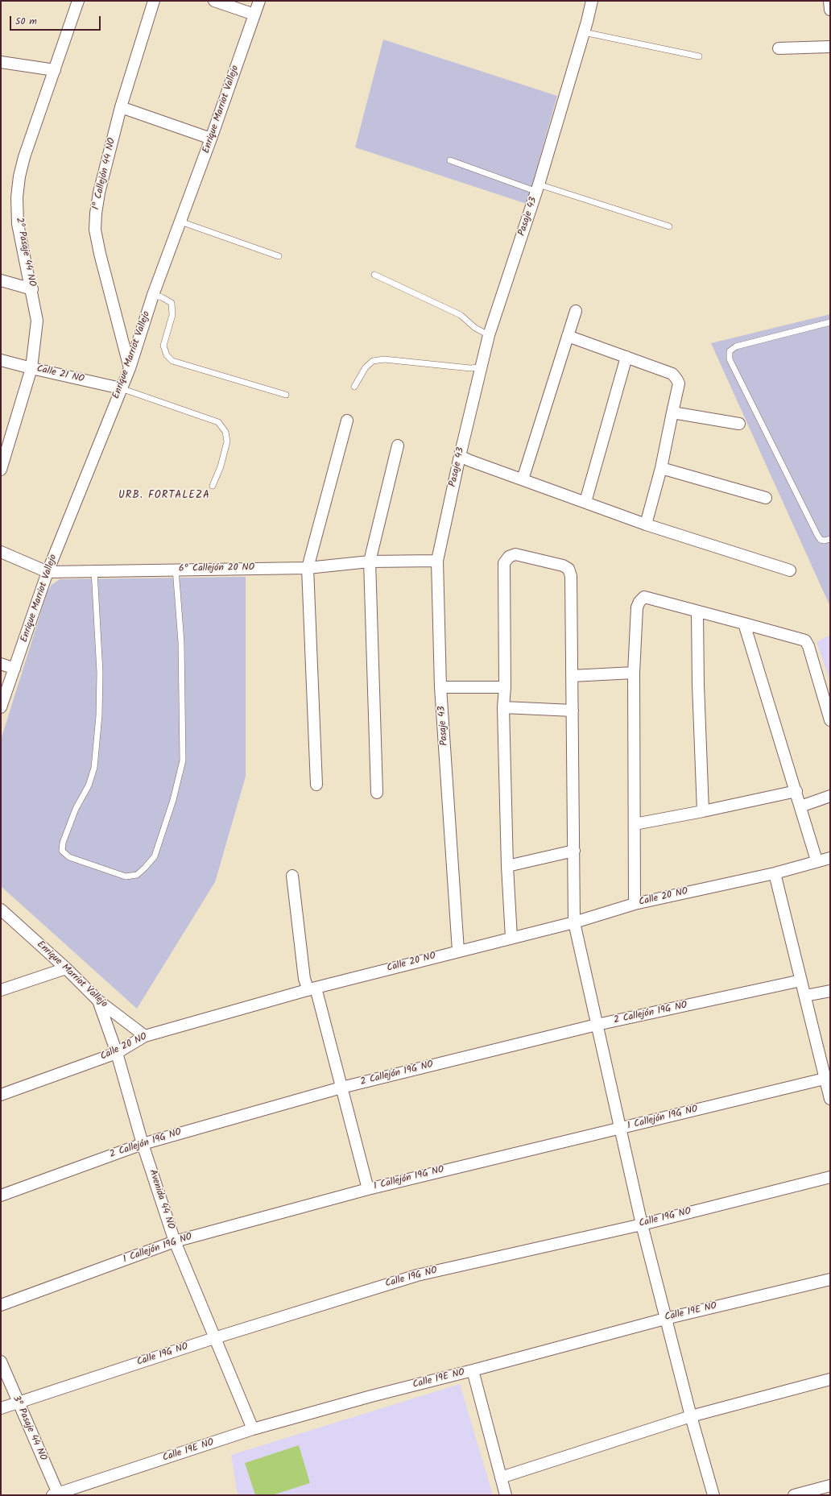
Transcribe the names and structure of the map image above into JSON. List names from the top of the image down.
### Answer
{
  "streets": {
    "street": [
      "Enrique Marriot Vallejo",
      "1º Callejón 44 NO",
      "Pasaje 43",
      "2º Pasaje 44 NO",
      "Calle 21 NO",
      "6º Callejón 20 NO",
      "Calle 20 NO",
      "2 Callejón 19G NO",
      "1 Callejón 19G NO",
      "Avenida 44 NO",
      "Calle 19G NO",
      "Calle 19E NO",
      "3º Pasaje 44 NO"
    ]
  },
  "crossings": [
    ["Enrique Marriot Vallejo", "1º Callejón 44 NO"],
    ["Enrique Marriot Vallejo", "Calle 21 NO"],
    ["Enrique Marriot Vallejo", "6º Callejón 20 NO"],
    ["Enrique Marriot Vallejo", "Calle 20 NO"],
    ["Enrique Marriot Vallejo", "Avenida 44 NO"],
    ["Pasaje 43", "6º Callejón 20 NO"],
    ["Pasaje 43", "Calle 20 NO"],
    ["2º Pasaje 44 NO", "Calle 21 NO"],
    ["Calle 20 NO", "Avenida 44 NO"],
    ["2 Callejón 19G NO", "Avenida 44 NO"],
    ["1 Callejón 19G NO", "Avenida 44 NO"],
    ["Avenida 44 NO", "Calle 19G NO"],
    ["Avenida 44 NO", "Calle 19E NO"],
    ["Calle 19G NO", "3º Pasaje 44 NO"],
    ["Calle 19E NO", "3º Pasaje 44 NO"]
  ],
  "districts": ["URB. FORTALEZA"],
  "scale_bar": "50 m"
}
